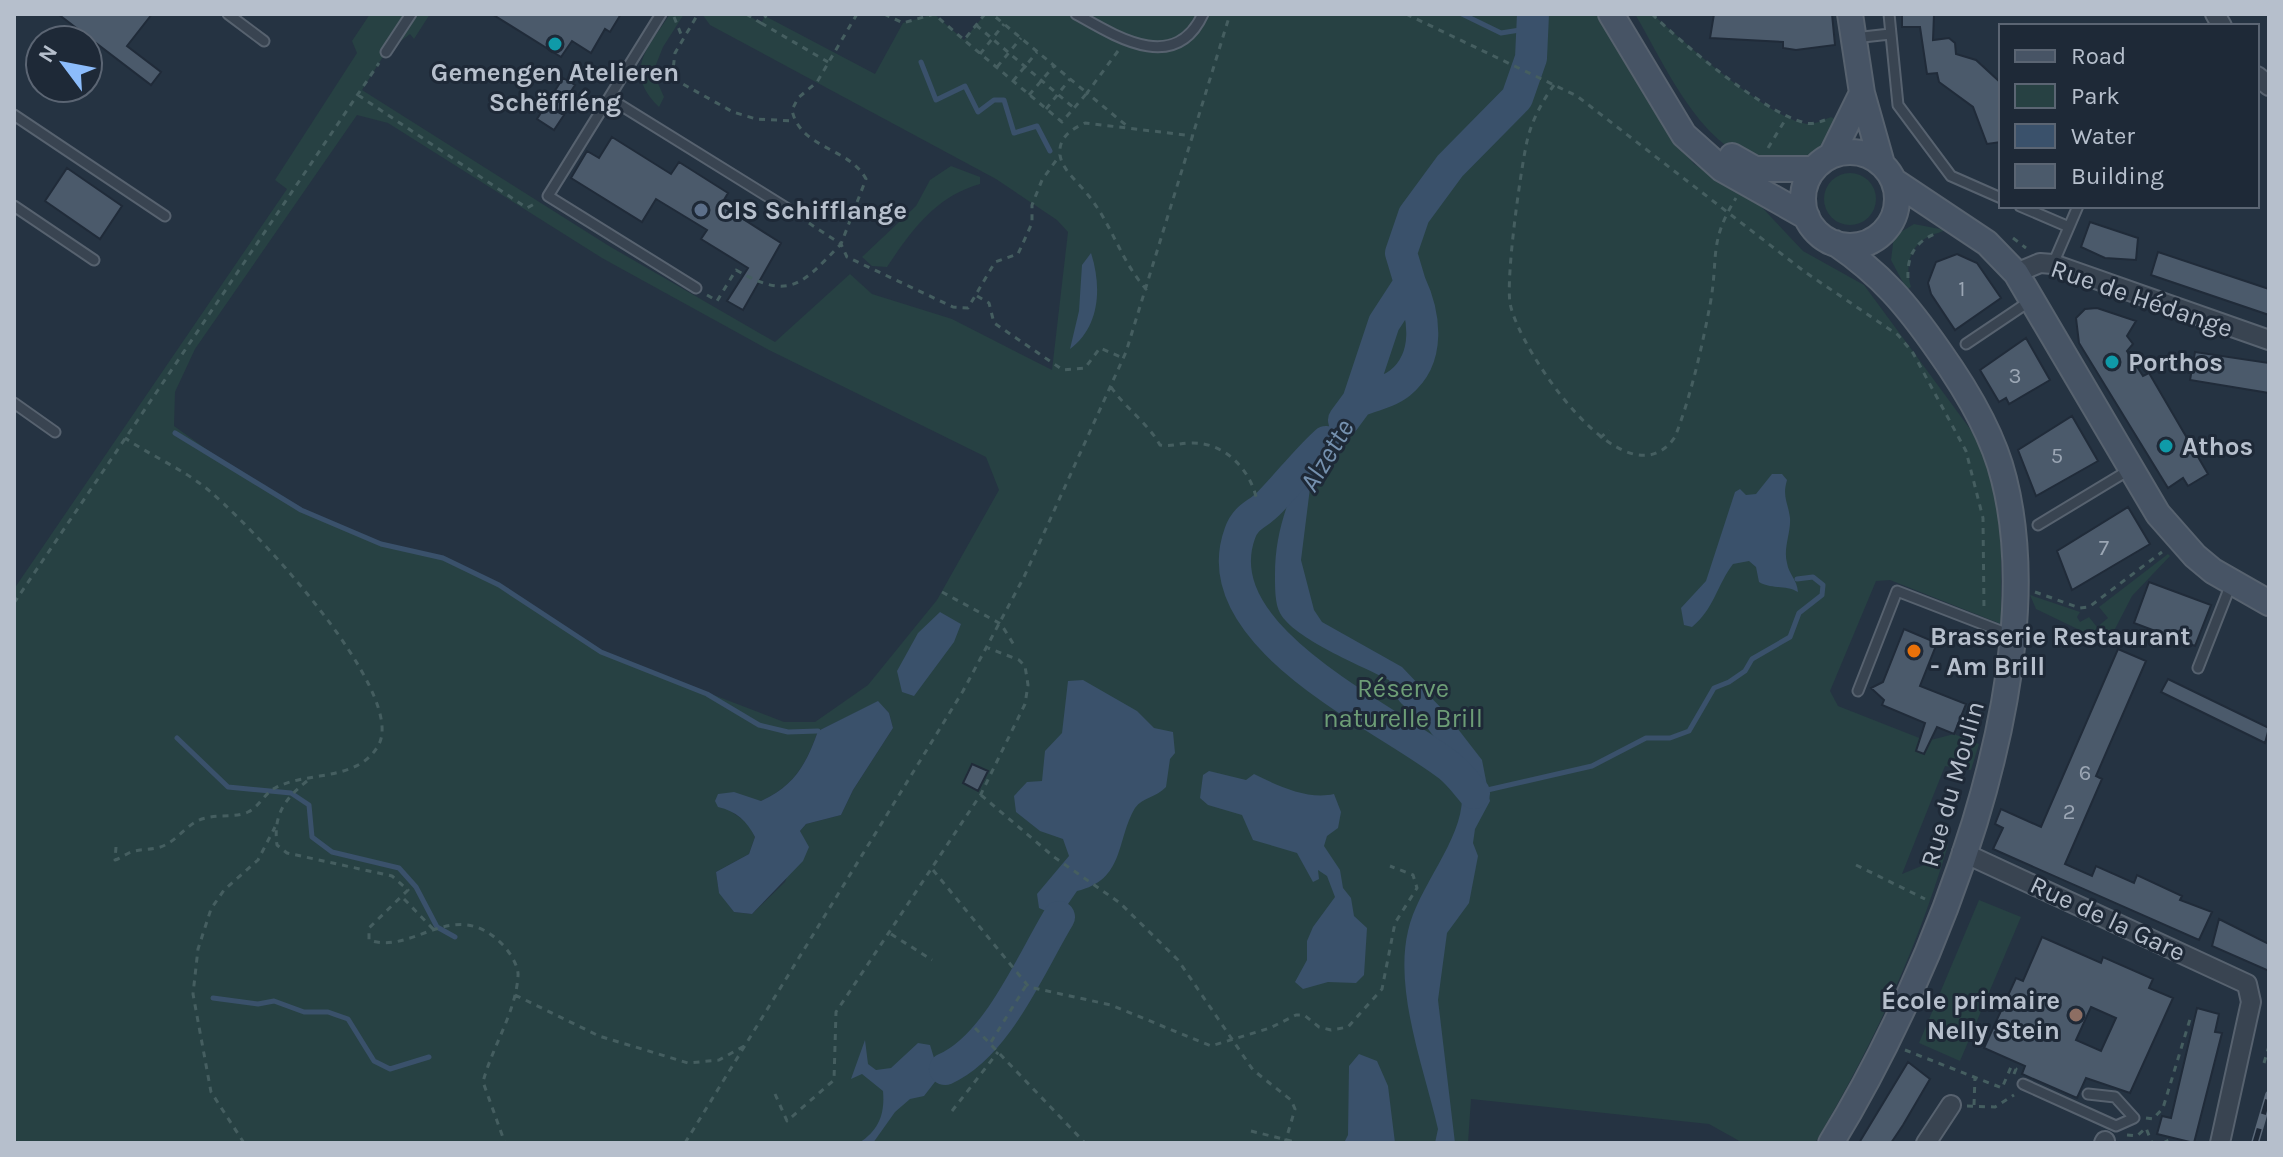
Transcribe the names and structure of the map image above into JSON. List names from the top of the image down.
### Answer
{
  "streets": {
    "main road": ["Rue du Moulin"],
    "street": ["Rue de Hédange", "Rue de la Gare"]
  },
  "crossings": [
    ["Rue du Moulin", "Rue de la Gare"]
  ],
  "water": ["Alzette"],
  "parks": ["Réserve naturelle Brill"],
  "places": [
    "Gemengen Atelieren Schëffléng",
    "CIS Schifflange",
    "Porthos",
    "Athos",
    "Brasserie Restaurant - Am Brill",
    "École primaire Nelly Stein"
  ],
  "house_numbers": [
    "1",
    "3",
    "5",
    "7",
    "6",
    "2"
  ],
  "legend": [
    "Road",
    "Park",
    "Water",
    "Building"
  ],
  "north": "top left"
}
